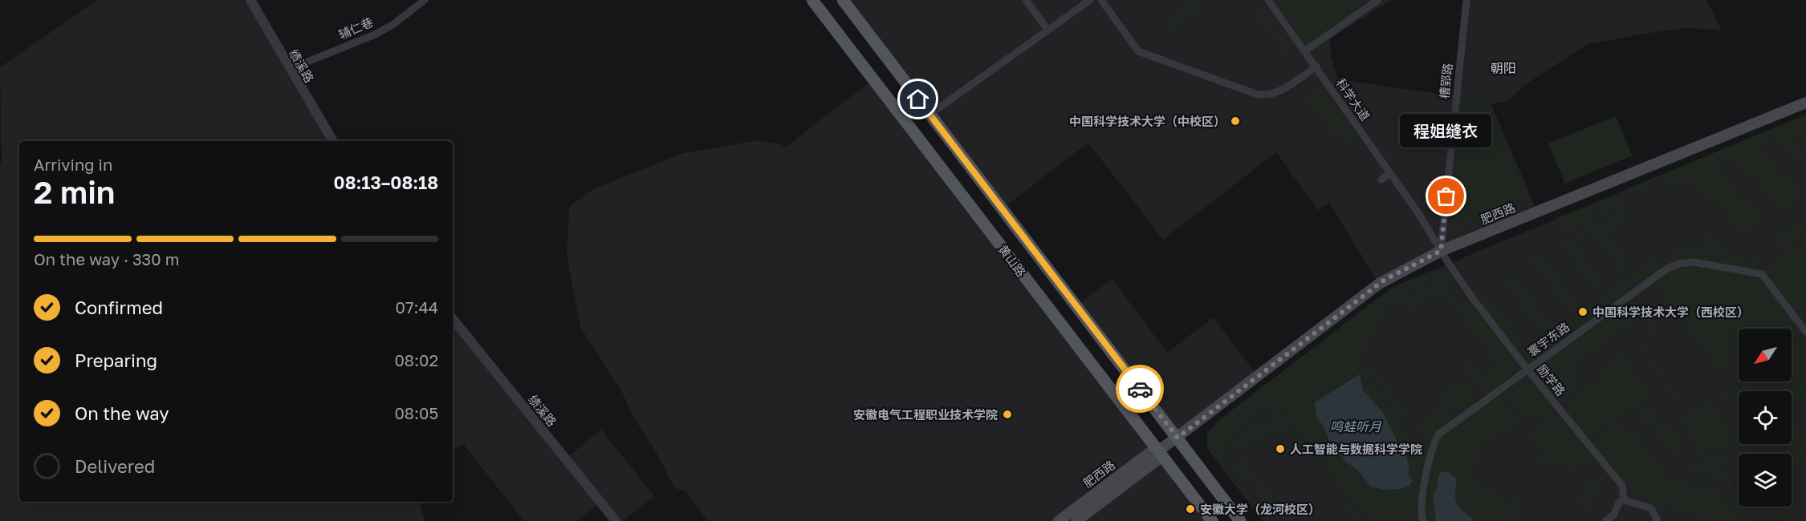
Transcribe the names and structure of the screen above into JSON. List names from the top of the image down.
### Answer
{
  "streets": {
    "main road": ["肥西路", "黄山路"],
    "street": [
      "辅仁巷",
      "绩溪路",
      "槽郢路",
      "科学大道",
      "寰宇东路",
      "励学路"
    ]
  },
  "crossings": [
    ["辅仁巷", "绩溪路"],
    ["槽郢路", "肥西路"],
    ["槽郢路", "励学路"],
    ["科学大道", "励学路"],
    ["肥西路", "黄山路"],
    ["肥西路", "励学路"],
    ["寰宇东路", "励学路"]
  ],
  "districts": ["朝阳"],
  "water": ["鸣蛙听月"],
  "places": [
    "中国科学技术大学（中校区）",
    "程姐缝衣",
    "中国科学技术大学（西校区）",
    "安徽电气工程职业技术学院",
    "人工智能与数据科学学院",
    "安徽大学（龙河校区）"
  ],
  "north": "bottom left",
  "page": {
    "bubble": "程姐缝衣",
    "heading": ["2 min", "Arriving in", "08:13–08:18"],
    "bar": "On the way · 330 m",
    "list": [
      ["Confirmed", "07:44"],
      ["Preparing", "08:02"],
      ["On the way", "08:05"],
      "Delivered"
    ]
  }
}
